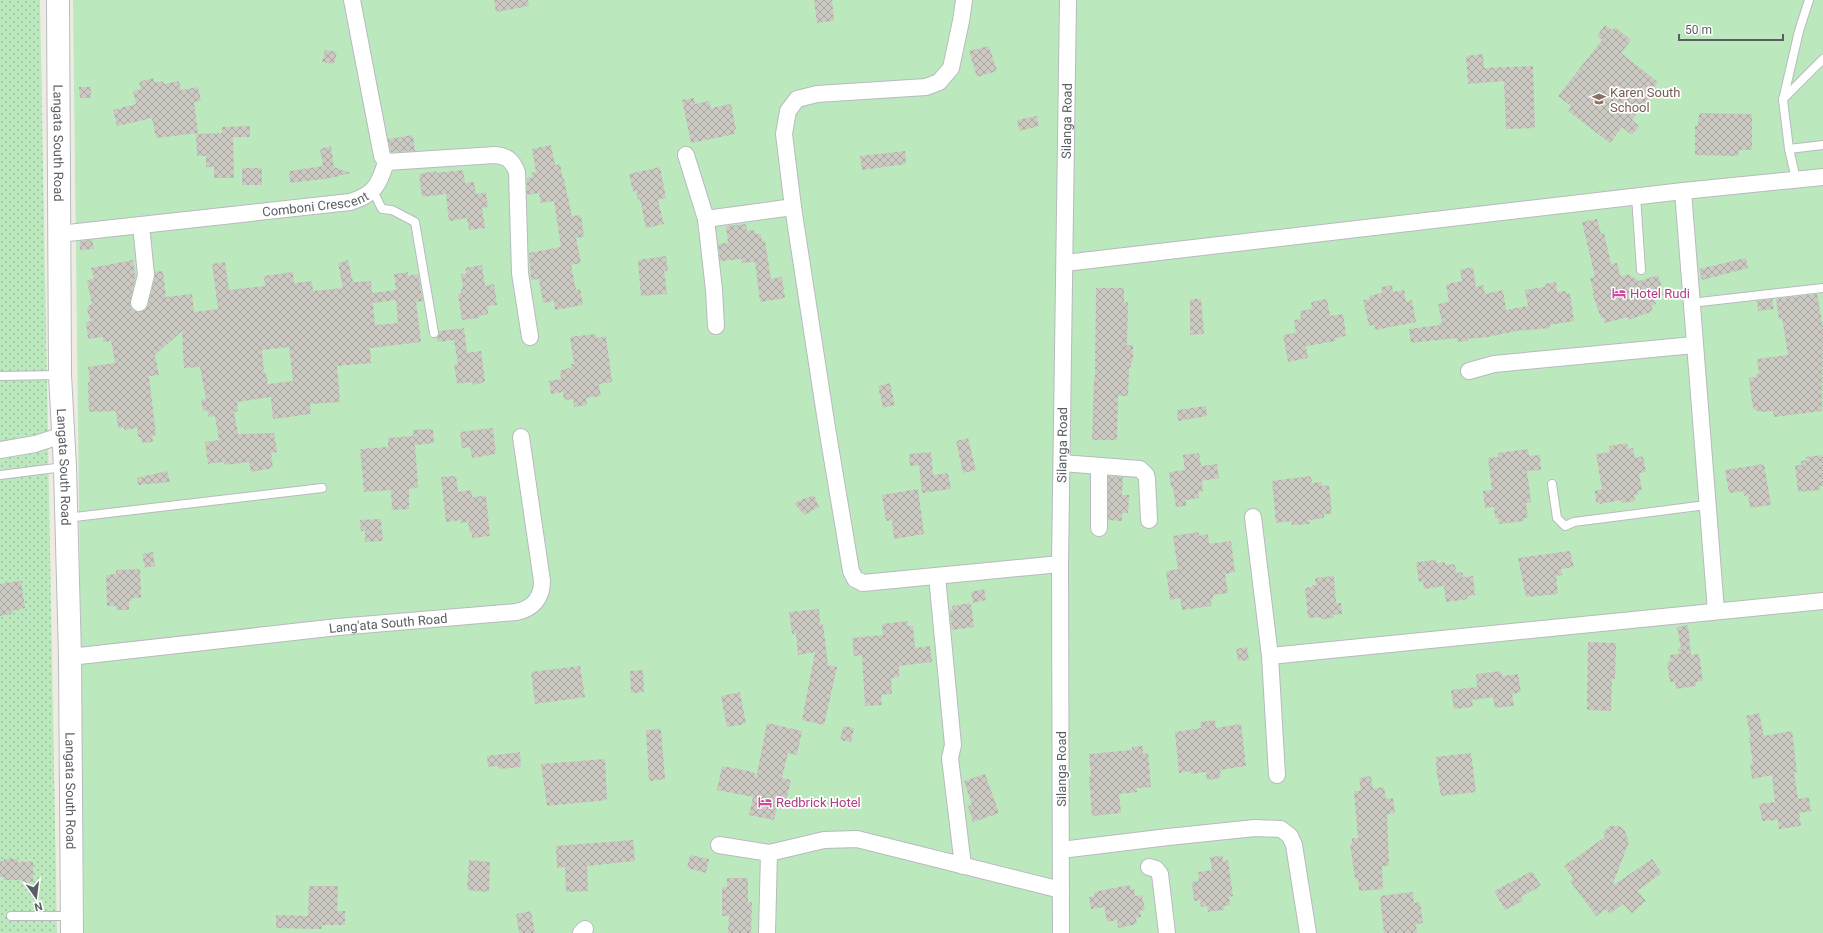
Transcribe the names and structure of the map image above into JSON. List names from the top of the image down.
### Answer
{
  "streets": {
    "street": [
      "Silanga Road",
      "Langata South Road",
      "Comboni Crescent",
      "Lang'ata South Road"
    ]
  },
  "crossings": [
    ["Langata South Road", "Comboni Crescent"],
    ["Langata South Road", "Lang'ata South Road"]
  ],
  "places": {
    "school or university": ["Karen South School"],
    "hotel": ["Hotel Rudi", "Redbrick Hotel"]
  },
  "scale_bar": "50 m",
  "north": "bottom"
}
